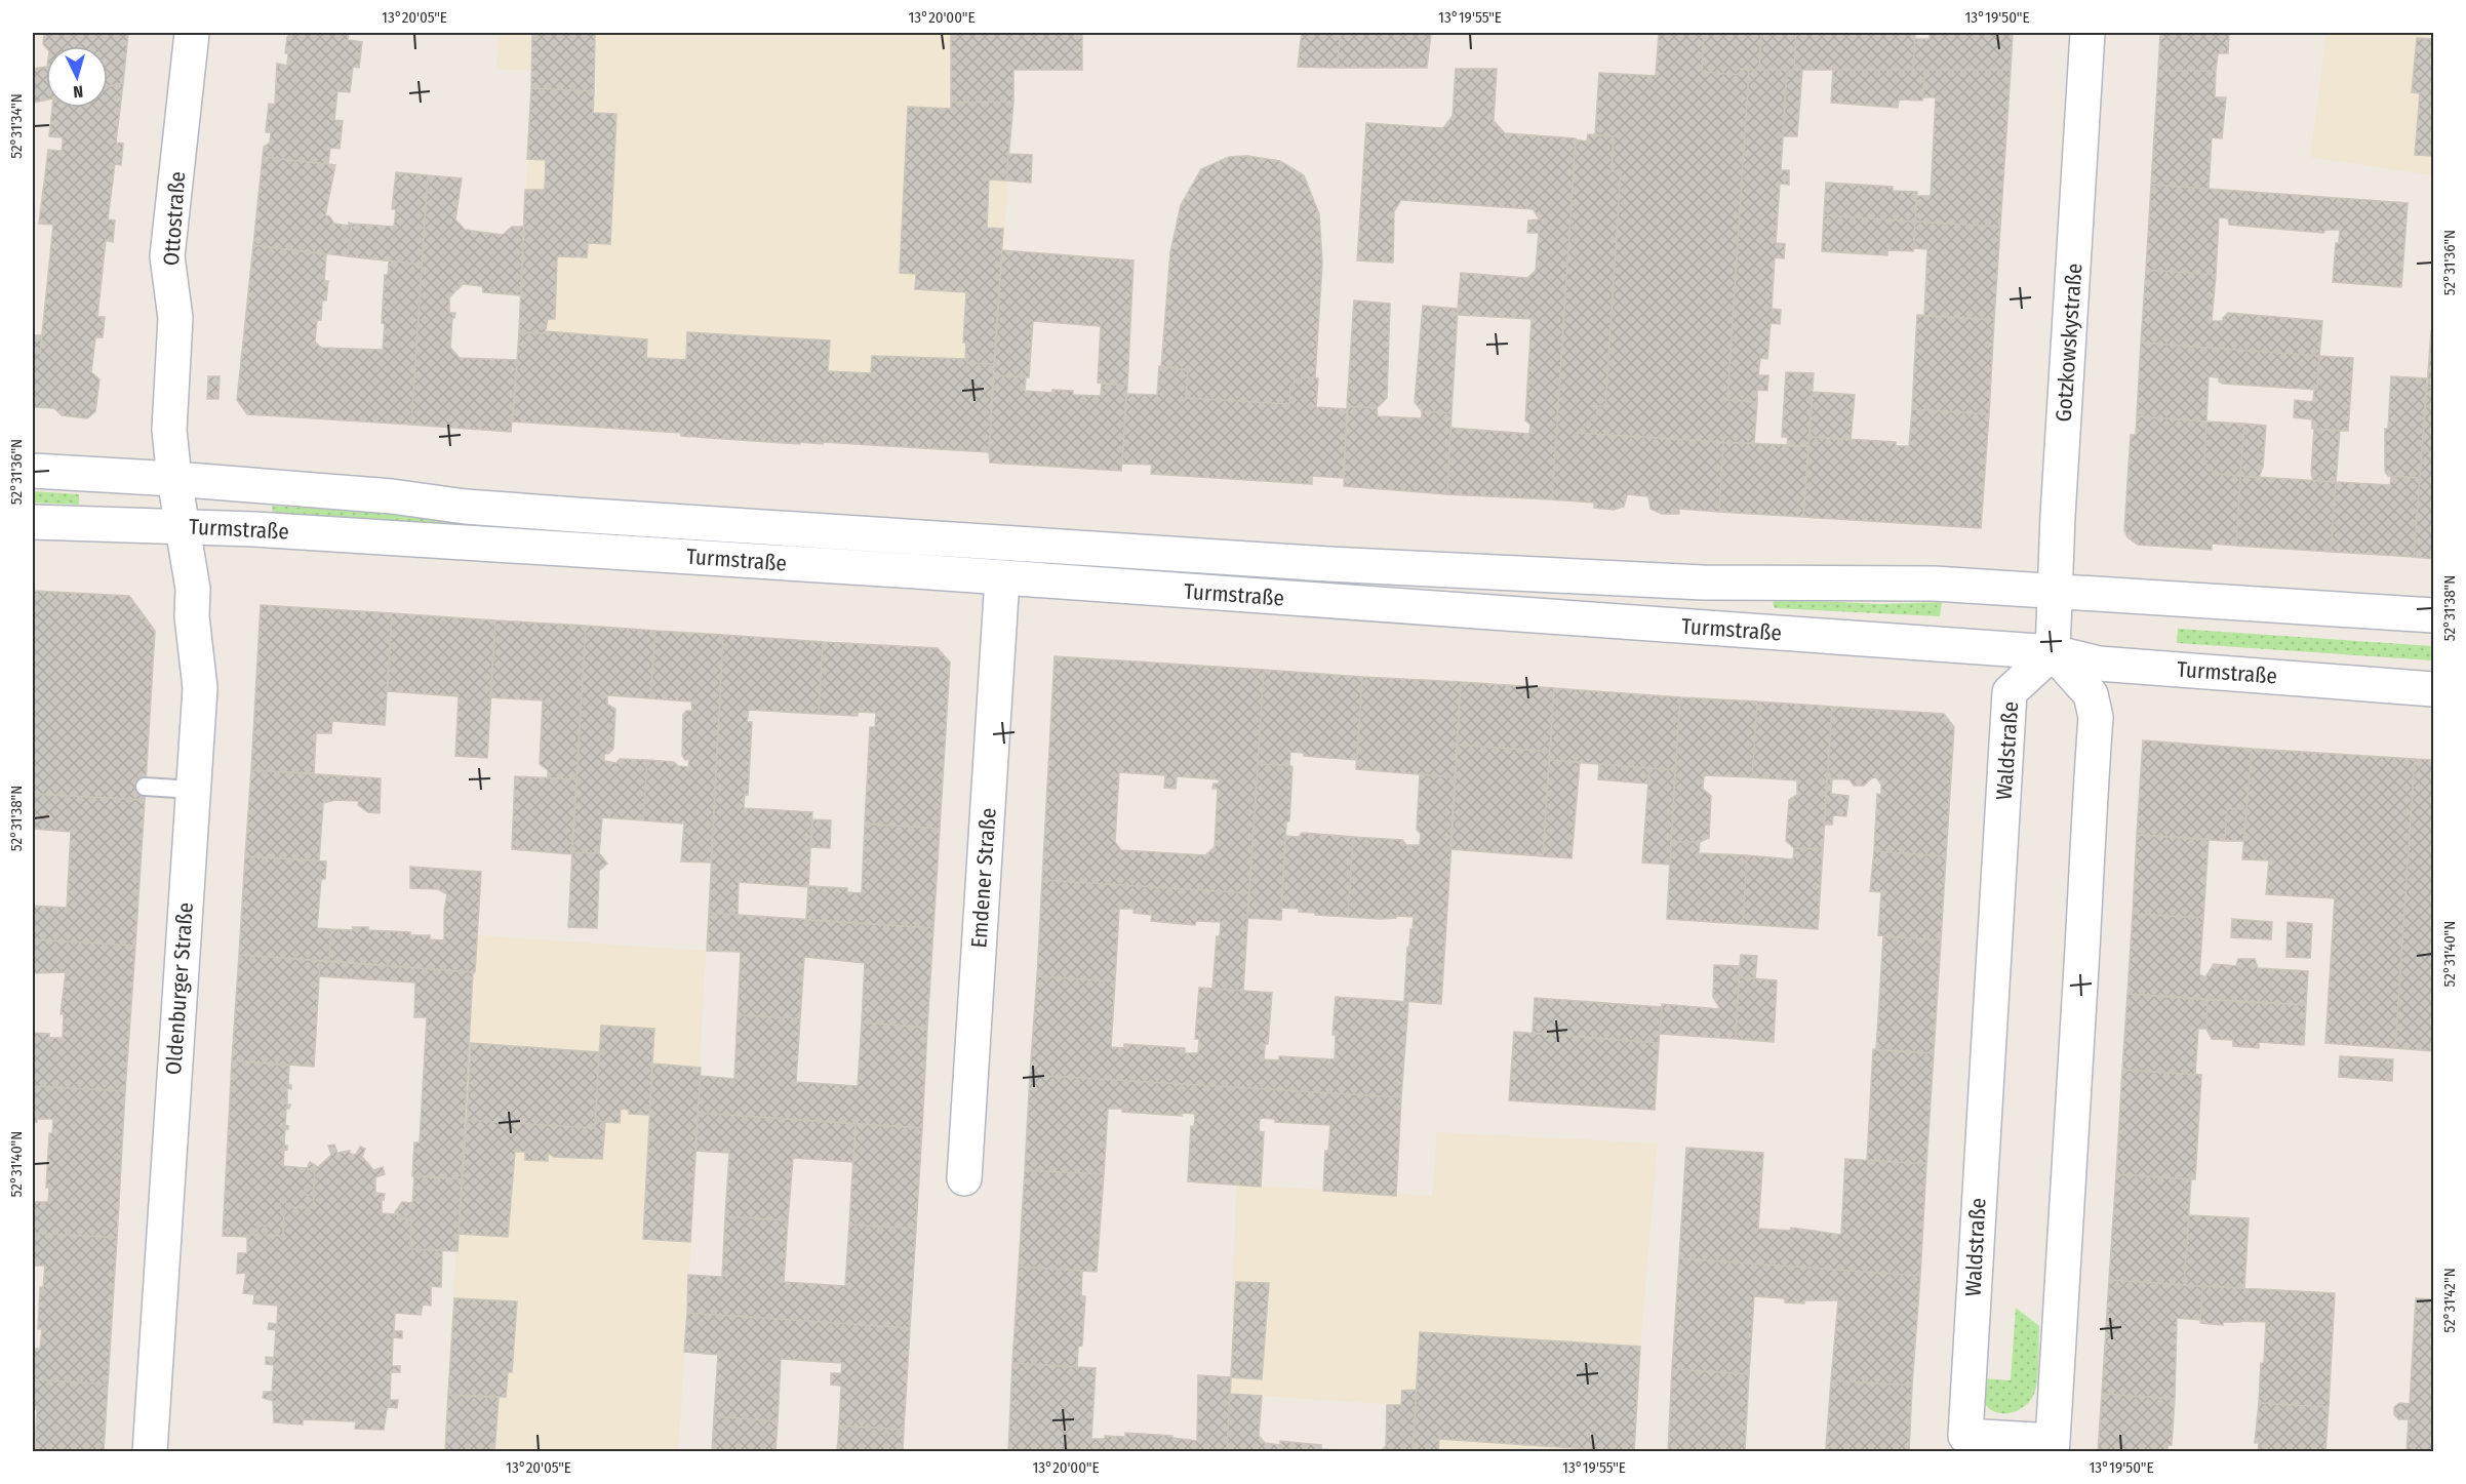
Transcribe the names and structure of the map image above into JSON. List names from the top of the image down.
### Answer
{
  "streets": {
    "main road": [
      "Ottostraße",
      "Gotzkowskystraße",
      "Turmstraße",
      "Waldstraße",
      "Emdener Straße",
      "Oldenburger Straße"
    ]
  },
  "crossings": [
    ["Ottostraße", "Turmstraße"],
    ["Ottostraße", "Oldenburger Straße"],
    ["Gotzkowskystraße", "Turmstraße"],
    ["Gotzkowskystraße", "Waldstraße"],
    ["Turmstraße", "Waldstraße"],
    ["Turmstraße", "Emdener Straße"],
    ["Turmstraße", "Oldenburger Straße"]
  ],
  "north": "bottom",
  "coordinates": [
    "13°20'05\"E",
    "13°20'00\"E",
    "13°19'55\"E",
    "13°19'50\"E",
    "52°31'34\"N",
    "52°31'36\"N",
    "52°31'38\"N",
    "52°31'40\"N",
    "52°31'42\"N"
  ]
}
